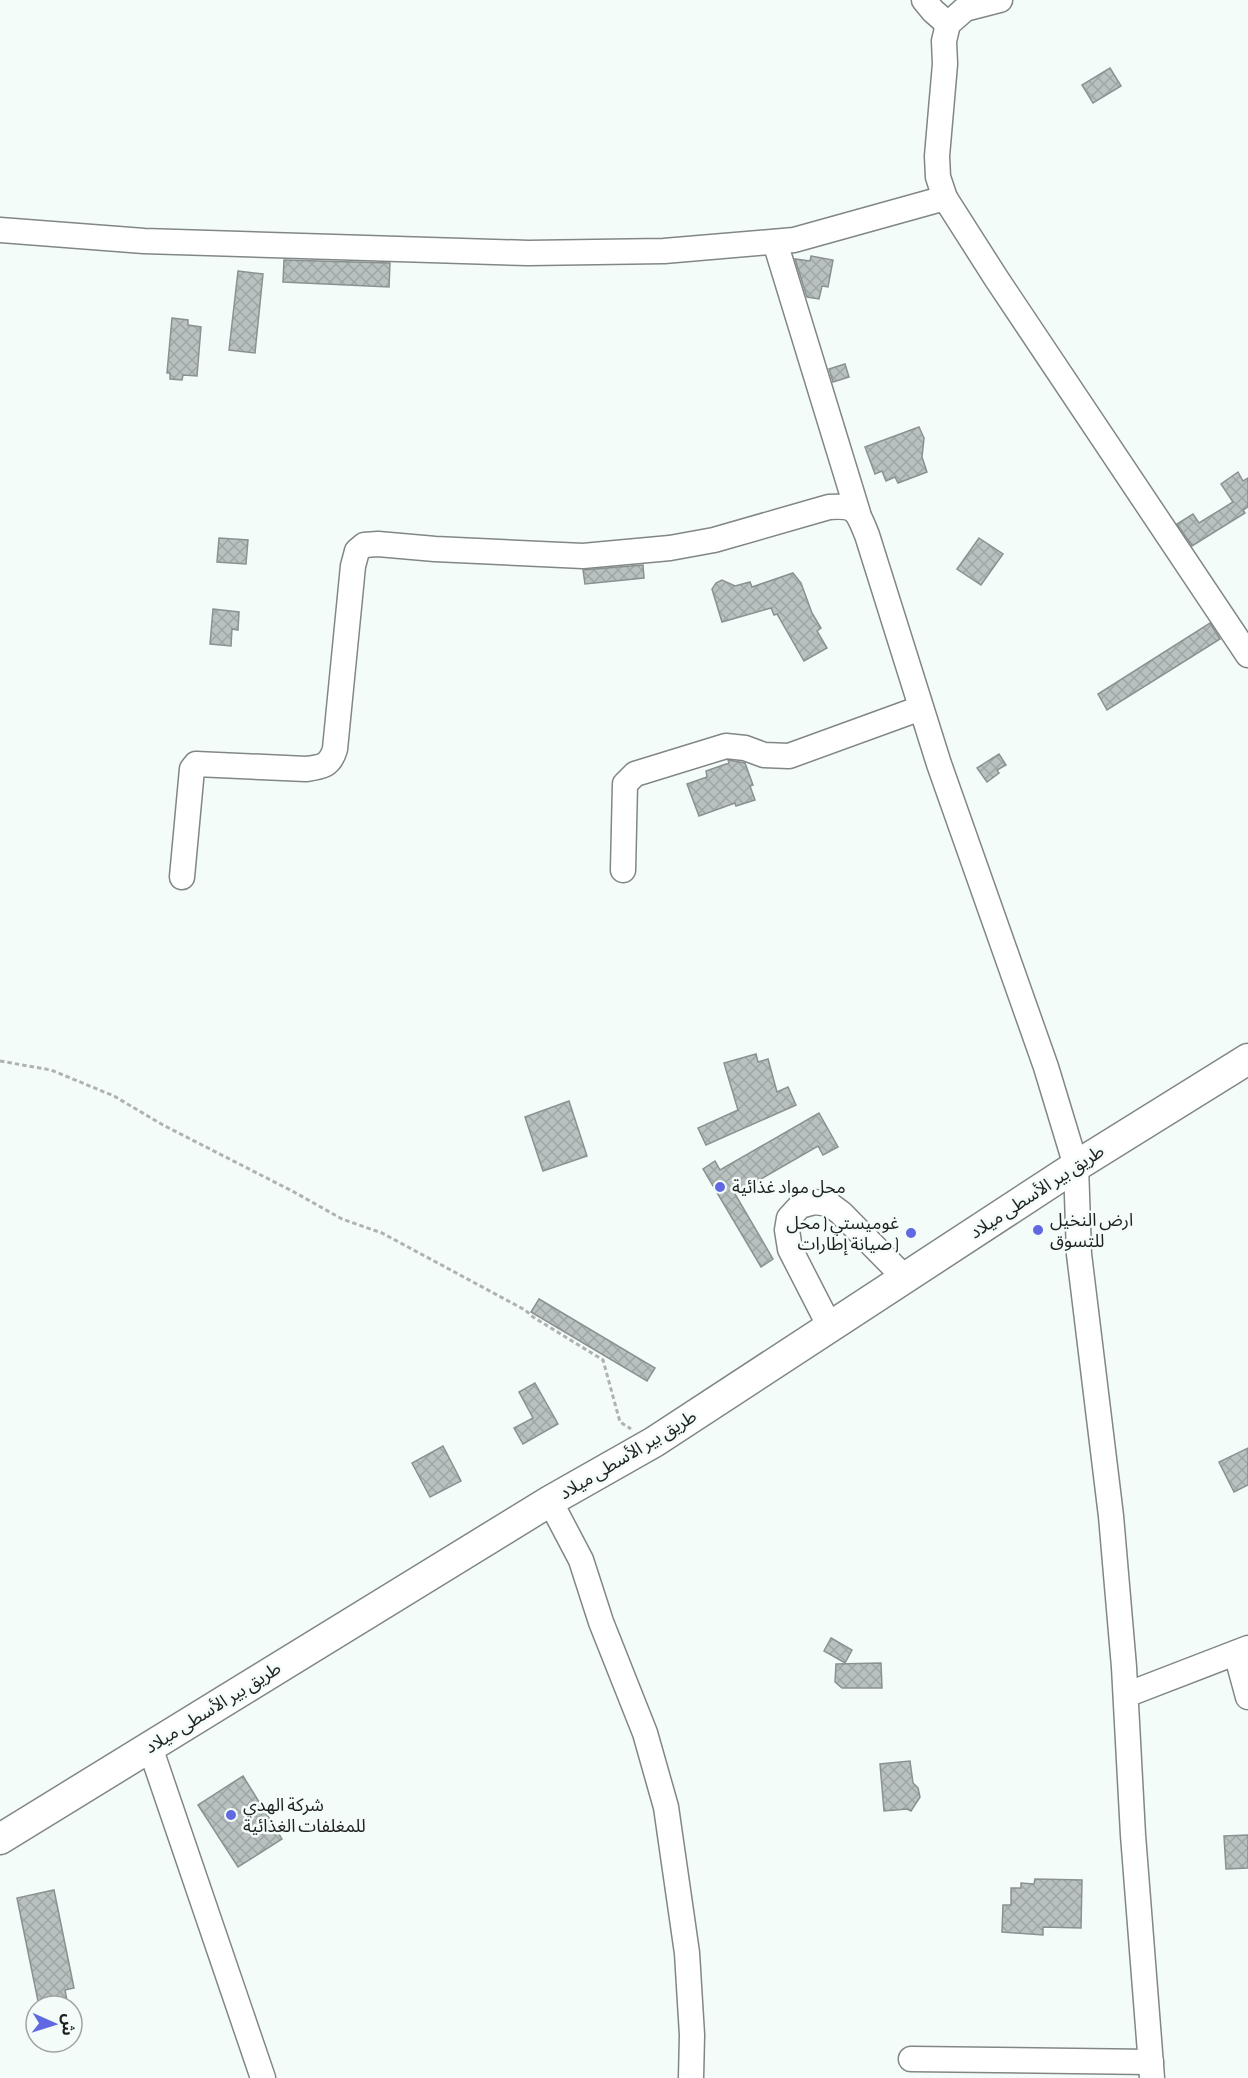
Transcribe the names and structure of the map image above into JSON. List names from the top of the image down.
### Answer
{
  "streets": {
    "main road": ["طريق بير الأسطى ميلاد"]
  },
  "places": [
    "محل مواد غذائية",
    "ارض النخيل للتسوق",
    "غوميستي ( محل صيانة إطارات )",
    "شركة الهدي للمغلفات الغذائية"
  ],
  "north": "right"
}
